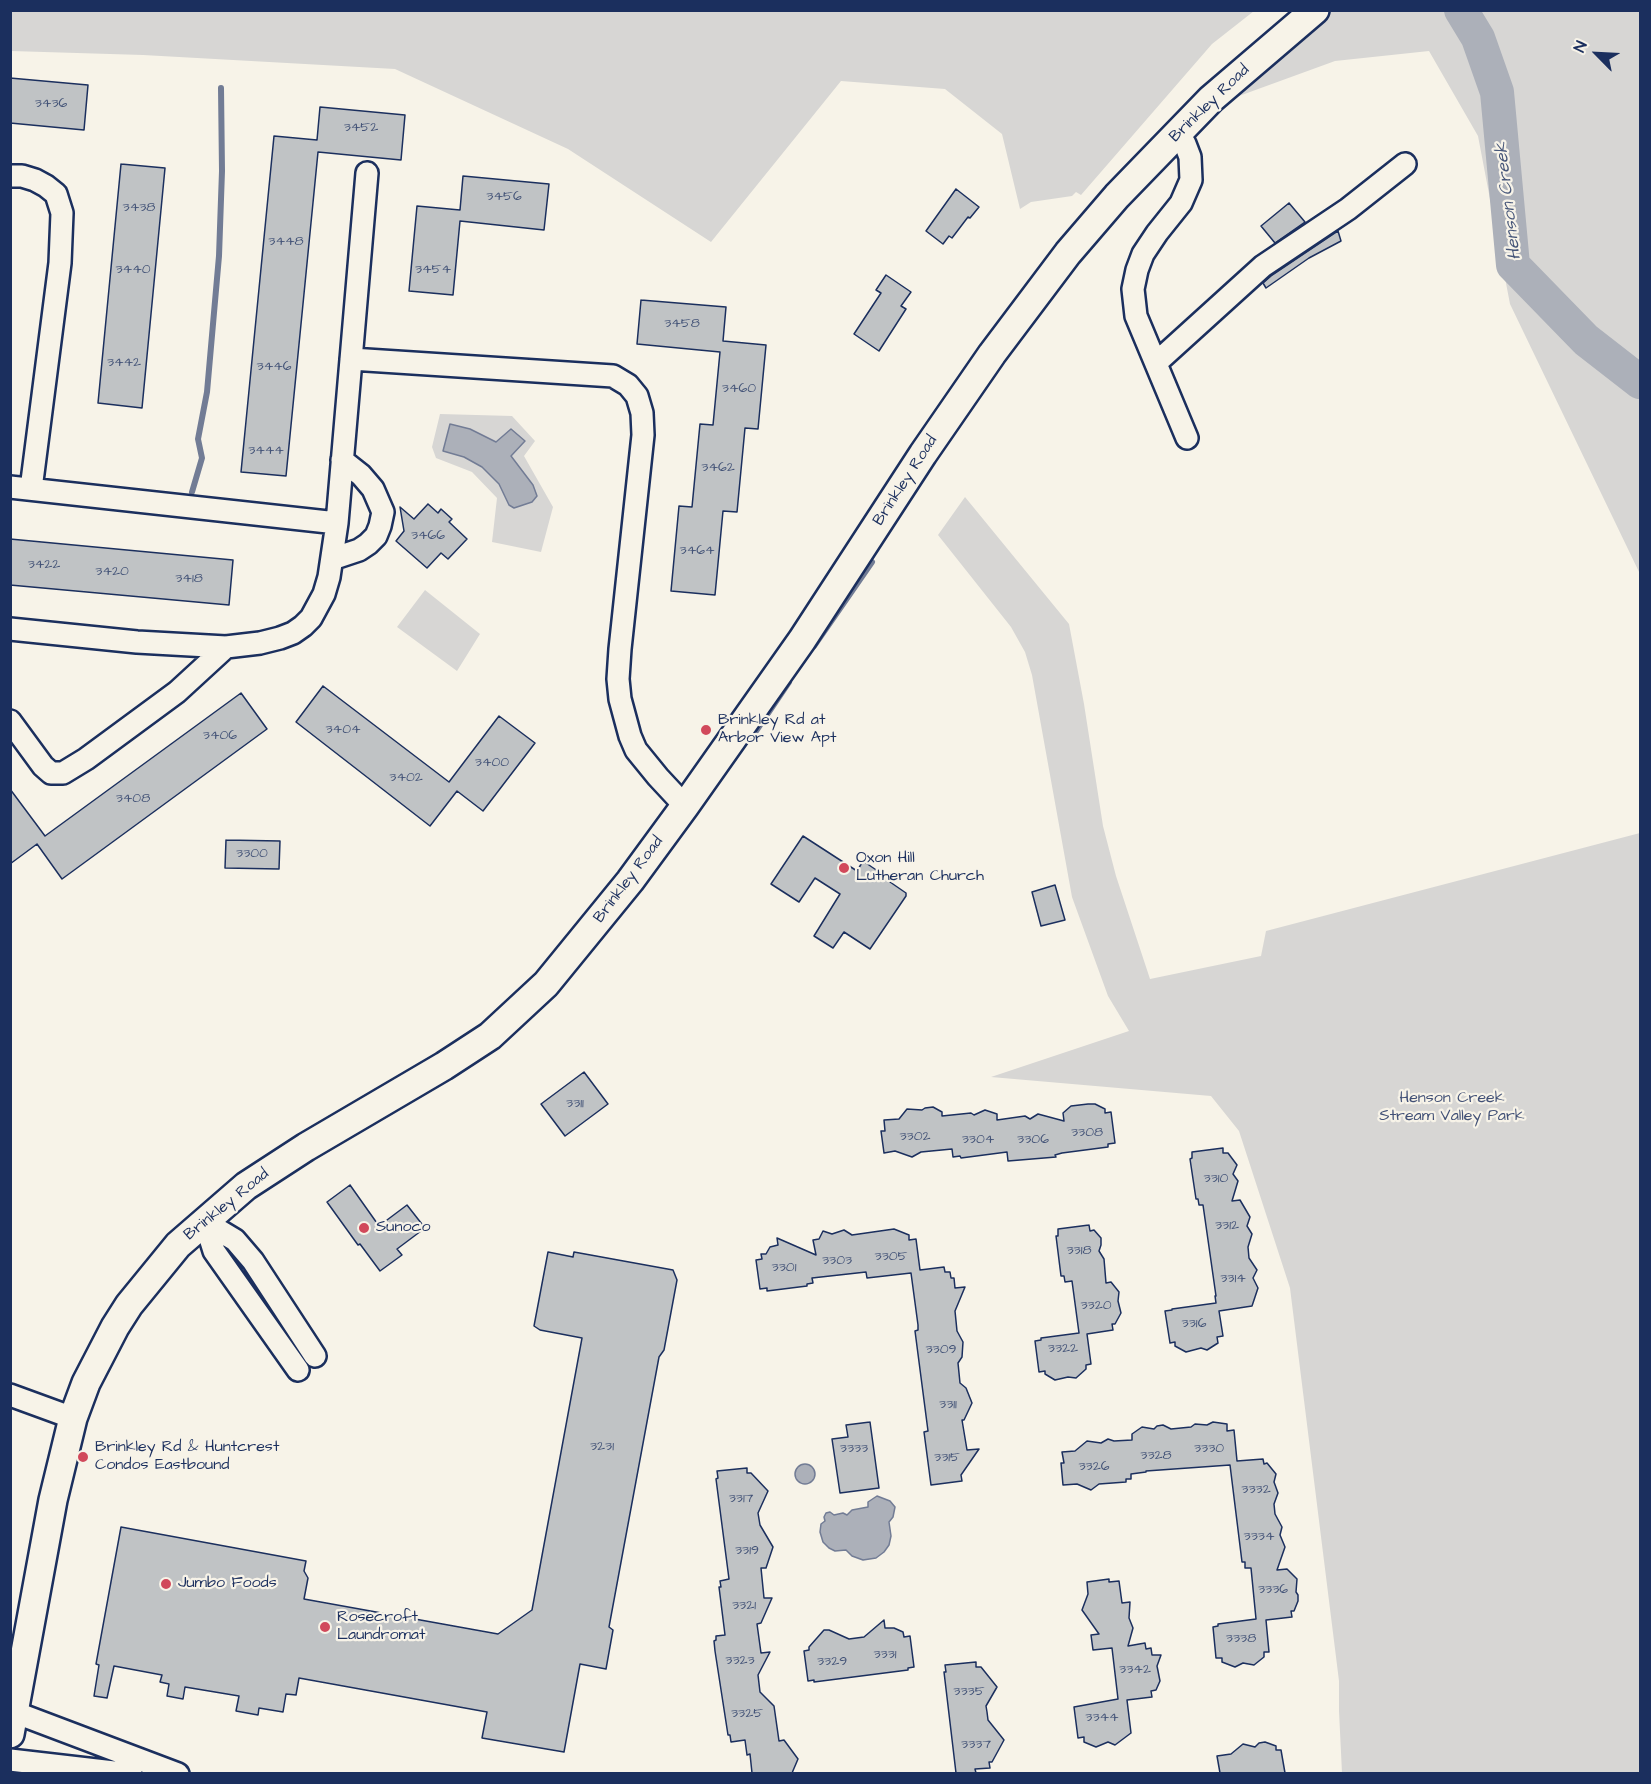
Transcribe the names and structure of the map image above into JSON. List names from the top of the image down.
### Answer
{
  "streets": {
    "main road": ["Brinkley Road"]
  },
  "water": ["Henson Creek"],
  "parks": ["Henson Creek Stream Valley Park"],
  "places": [
    "Brinkley Rd at Arbor View Apt",
    "Oxon Hill Lutheran Church",
    "Sunoco",
    "Brinkley Rd & Huntcrest Condos Eastbound",
    "Jumbo Foods",
    "Rosecroft Laundromat"
  ],
  "house_numbers": [
    "3436",
    "3452",
    "3456",
    "3438",
    "3448",
    "3440",
    "3454",
    "3458",
    "3442",
    "3446",
    "3460",
    "3444",
    "3462",
    "3466",
    "3464",
    "3422",
    "3420",
    "3418",
    "3404",
    "3406",
    "3400",
    "3402",
    "3408",
    "3300",
    "3311",
    "3308",
    "3302",
    "3304",
    "3306",
    "3310",
    "3312",
    "3318",
    "3305",
    "3303",
    "3301",
    "3314",
    "3320",
    "3316",
    "3322",
    "3309",
    "3311",
    "3231",
    "3333",
    "3330",
    "3328",
    "3315",
    "3326",
    "3332",
    "3317",
    "3334",
    "3319",
    "3336",
    "3321",
    "3338",
    "3331",
    "3323",
    "3329",
    "3342",
    "3335",
    "3325",
    "3344",
    "3337"
  ],
  "north": "top left"
}
